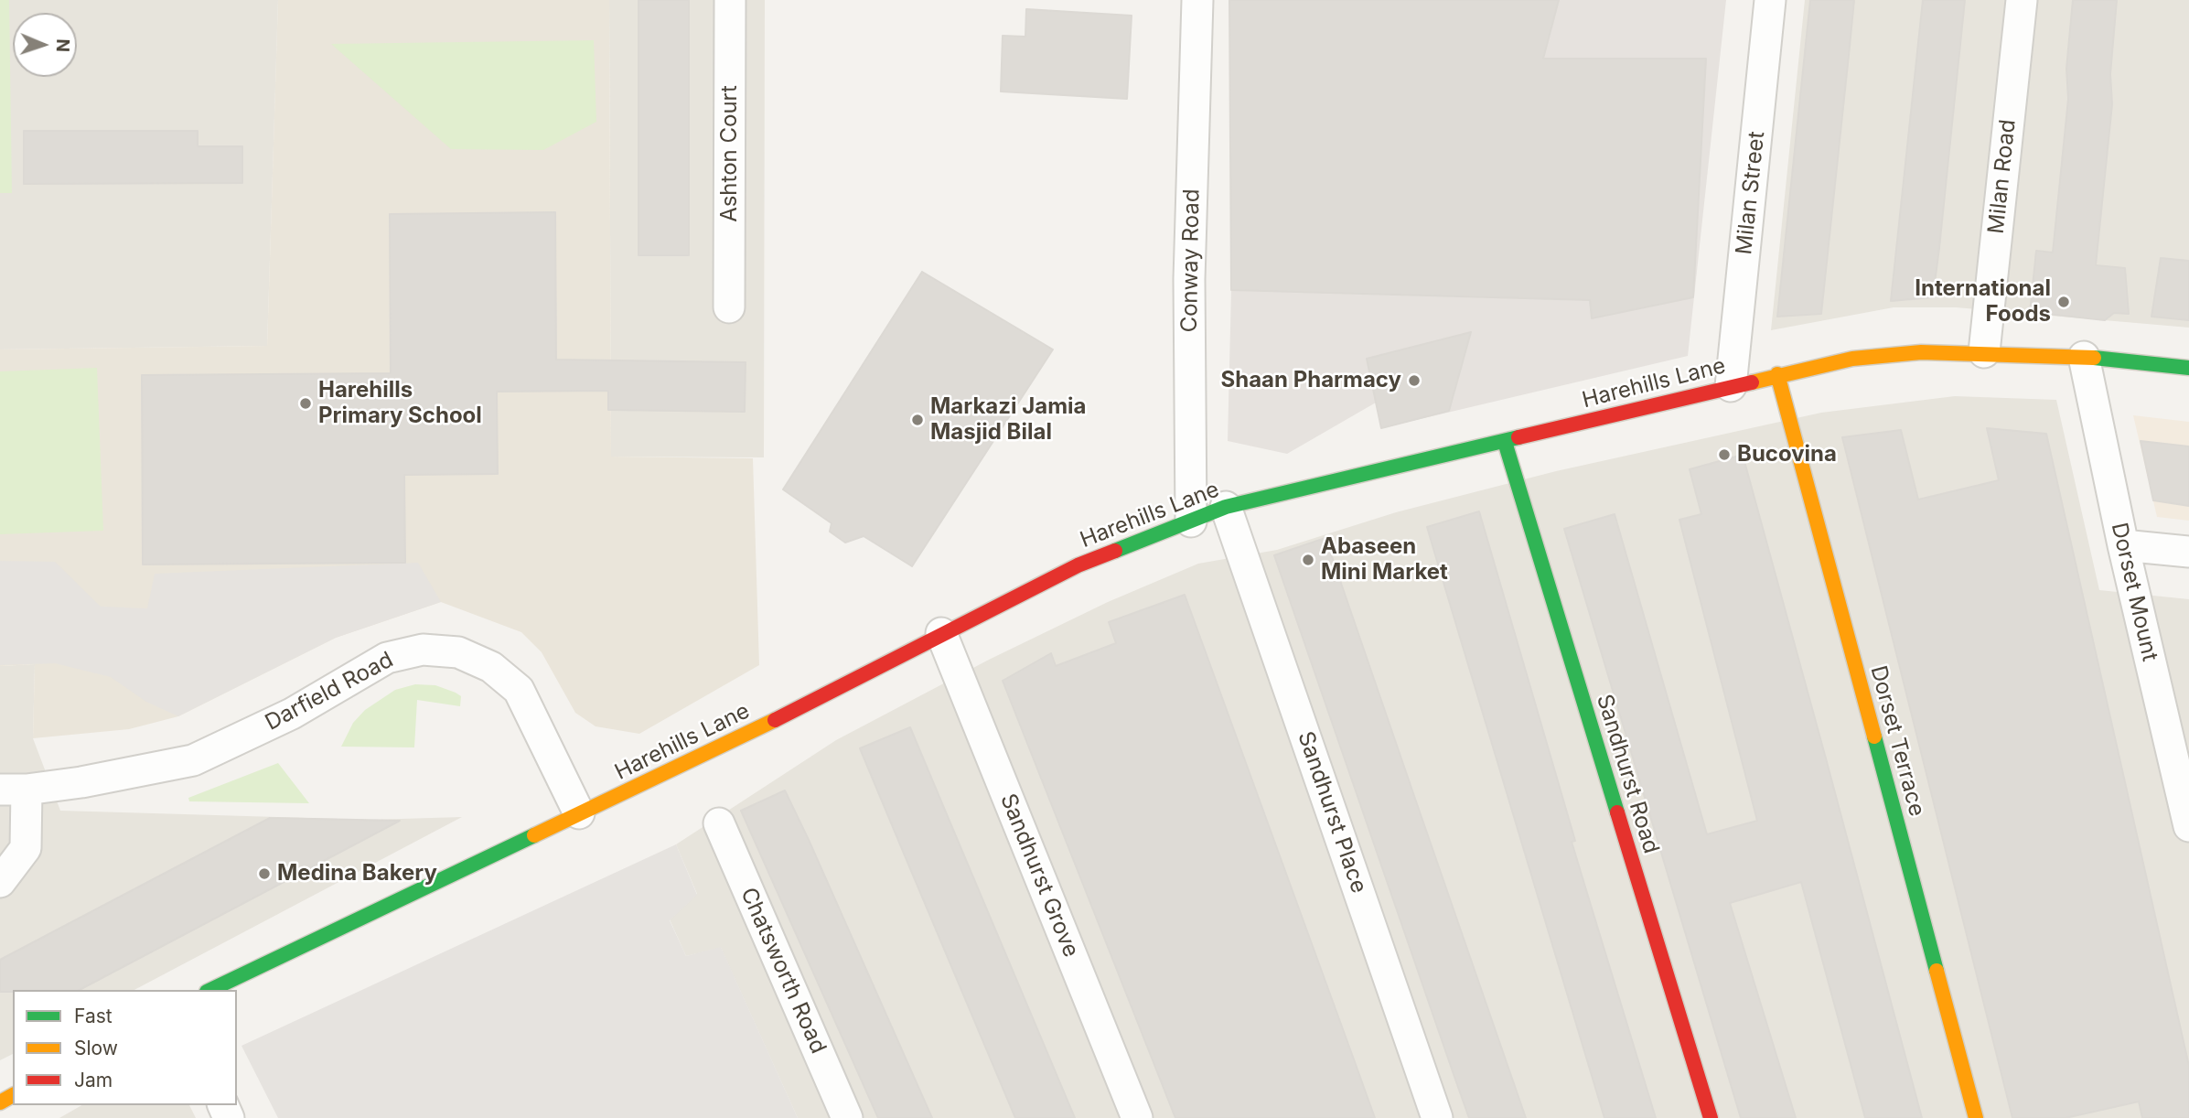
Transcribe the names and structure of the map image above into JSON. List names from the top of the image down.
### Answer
{
  "streets": {
    "main road": ["Harehills Lane", "Dorset Terrace", "Sandhurst Road"],
    "street": [
      "Ashton Court",
      "Milan Road",
      "Milan Street",
      "Conway Road",
      "Dorset Mount",
      "Darfield Road",
      "Sandhurst Place",
      "Sandhurst Grove",
      "Chatsworth Road"
    ]
  },
  "crossings": [
    ["Milan Road", "Harehills Lane"],
    ["Milan Street", "Harehills Lane"],
    ["Conway Road", "Harehills Lane"],
    ["Harehills Lane", "Dorset Mount"],
    ["Harehills Lane", "Darfield Road"],
    ["Harehills Lane", "Dorset Terrace"],
    ["Harehills Lane", "Sandhurst Road"],
    ["Harehills Lane", "Sandhurst Place"],
    ["Harehills Lane", "Sandhurst Grove"]
  ],
  "places": [
    "International Foods",
    "Shaan Pharmacy",
    "Harehills Primary School",
    "Markazi Jamia Masjid Bilal",
    "Bucovina",
    "Abaseen Mini Market",
    "Medina Bakery"
  ],
  "legend": ["Fast", "Slow", "Jam"],
  "north": "right"
}
